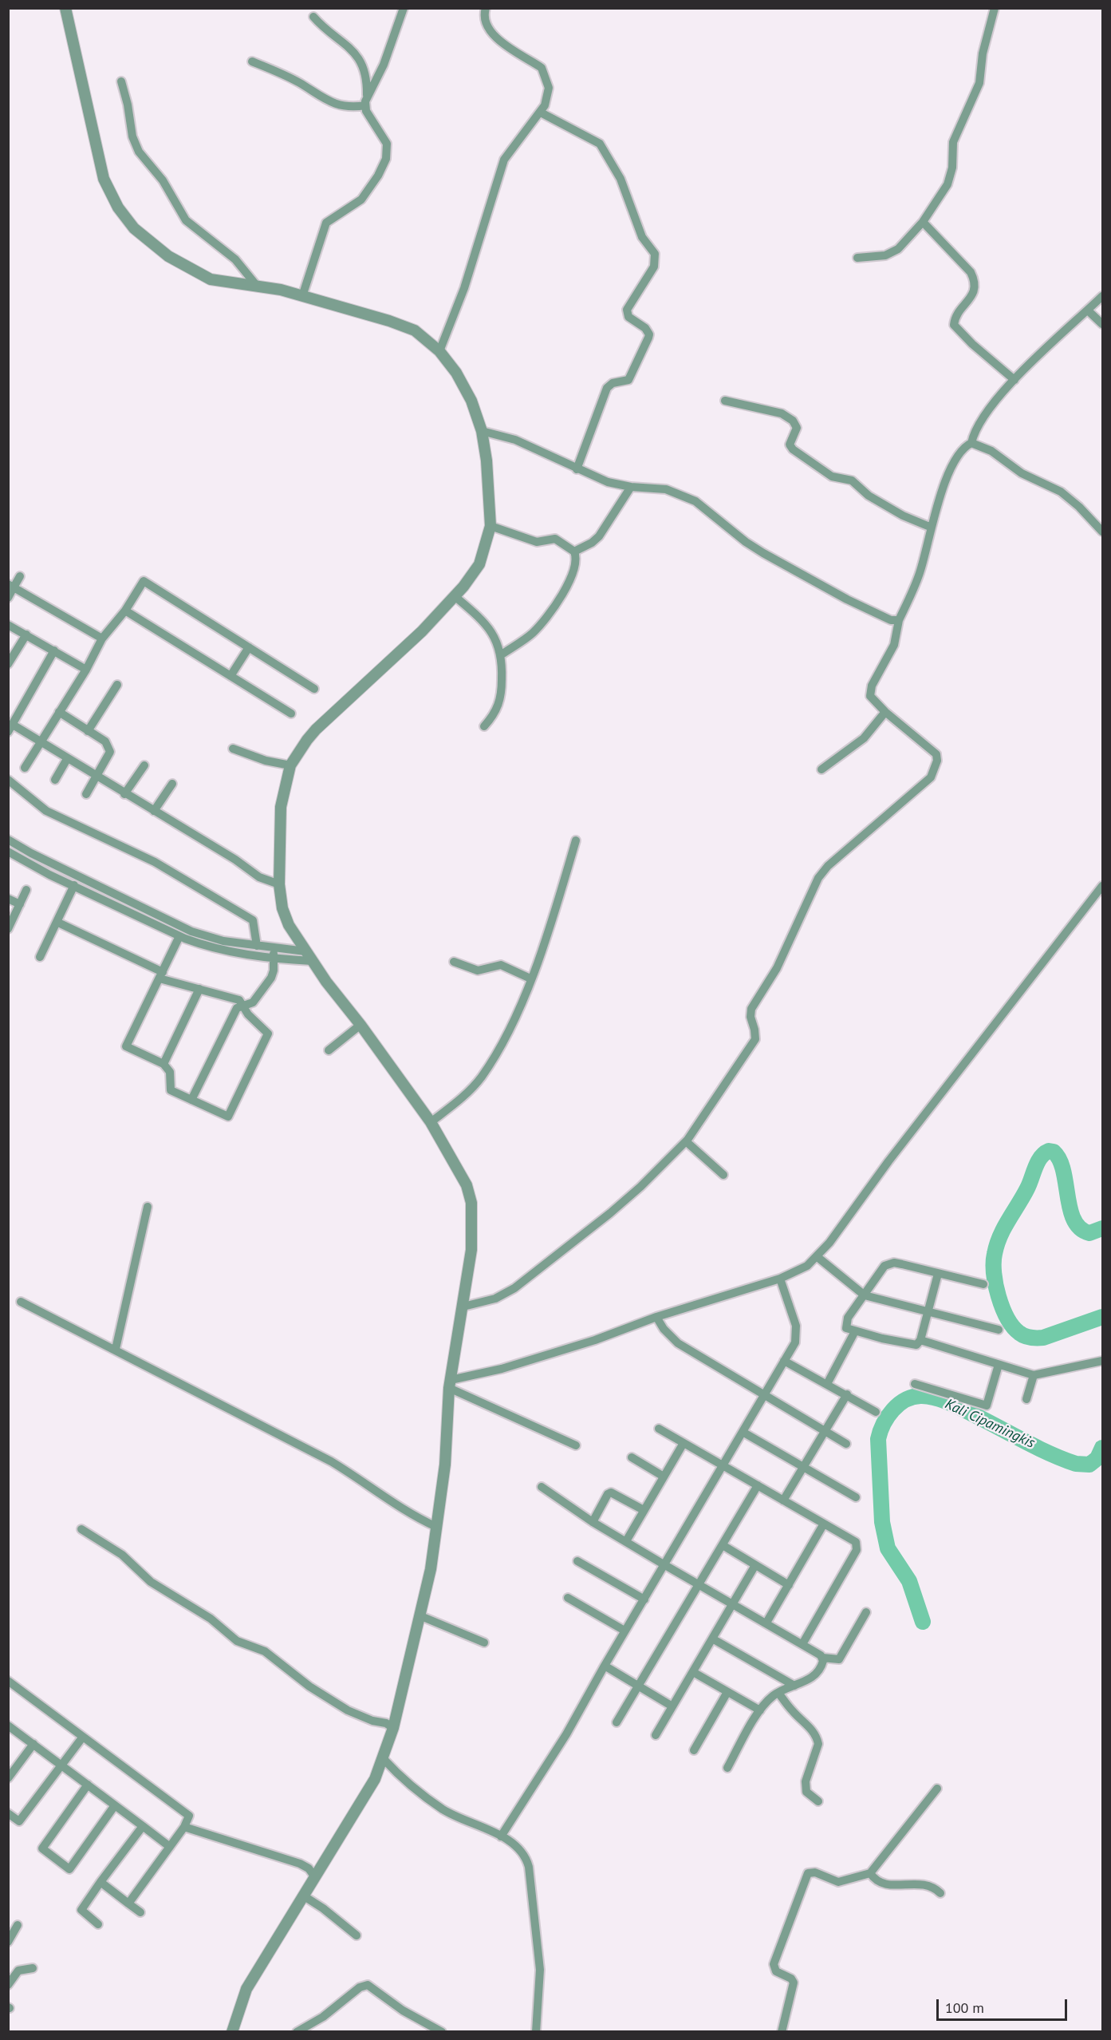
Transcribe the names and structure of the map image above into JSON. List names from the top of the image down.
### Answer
{
  "water": ["Kali Cipamingkis"],
  "scale_bar": "100 m"
}
